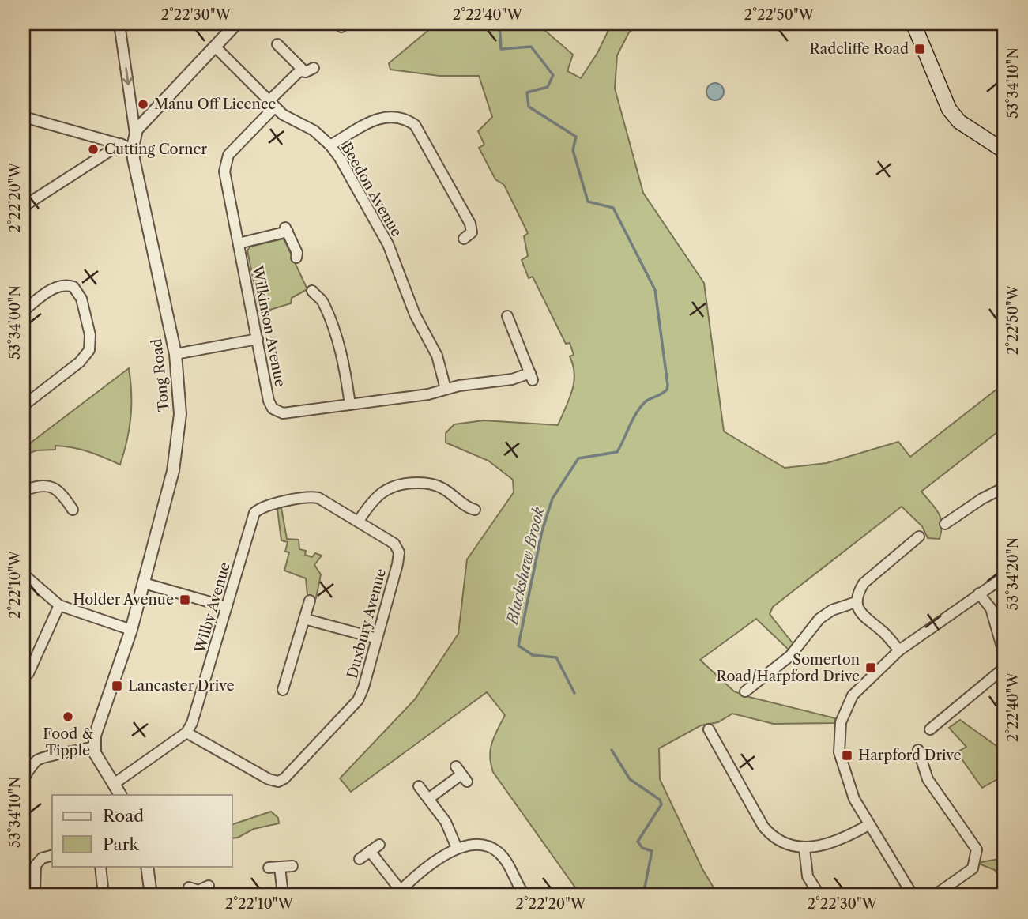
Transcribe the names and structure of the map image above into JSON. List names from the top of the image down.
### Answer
{
  "streets": {
    "street": [
      "Beedon Avenue",
      "Wilkinson Avenue",
      "Tong Road",
      "Wilby Avenue",
      "Duxbury Avenue"
    ]
  },
  "crossings": [
    ["Beedon Avenue", "Wilkinson Avenue"],
    ["Wilby Avenue", "Duxbury Avenue"]
  ],
  "water": ["Blackshaw Brook"],
  "places": {
    "transit": [
      "Radcliffe Road",
      "Holder Avenue",
      "Somerton Road/Harpford Drive",
      "Lancaster Drive",
      "Harpford Drive"
    ],
    "other": ["Manu Off Licence", "Cutting Corner", "Food & Tipple"]
  },
  "legend": ["Road", "Park"],
  "coordinates": [
    "2°22'30\"W",
    "2°22'40\"W",
    "2°22'50\"W",
    "53°34'10\"N",
    "2°22'20\"W",
    "53°34'00\"N",
    "53°34'20\"N",
    "2°22'10\"W"
  ]
}
